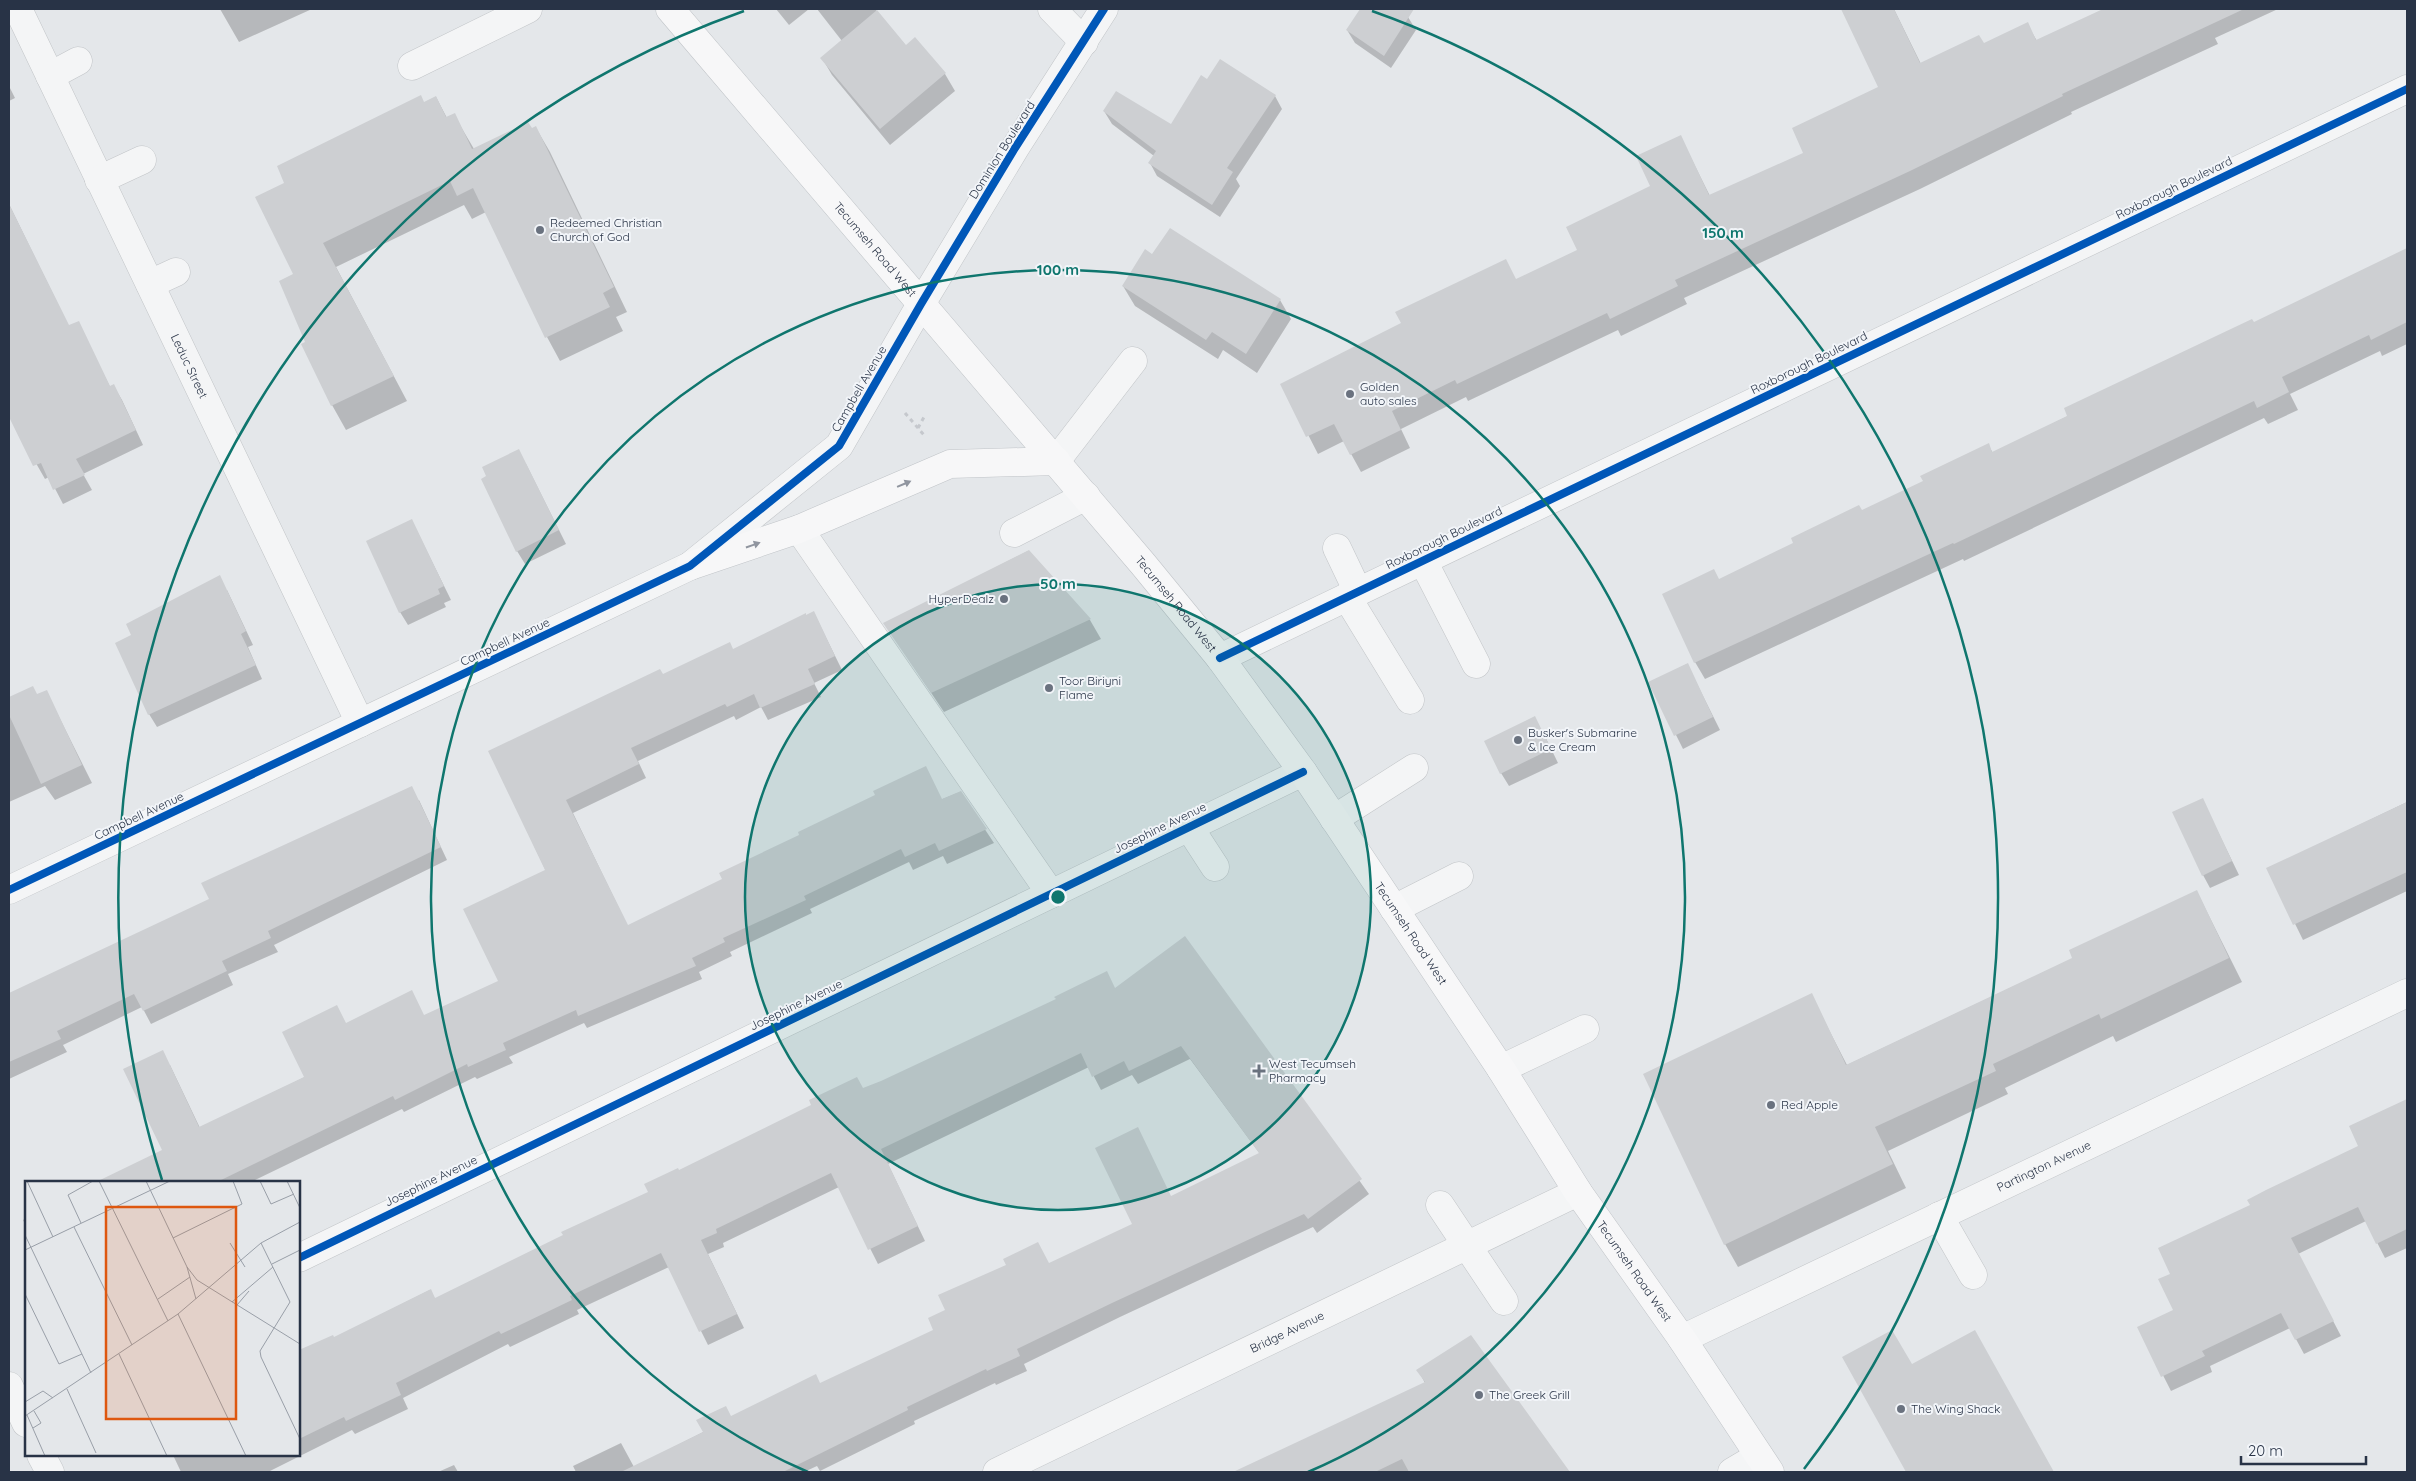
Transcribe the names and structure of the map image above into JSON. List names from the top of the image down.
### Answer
{
  "streets": {
    "main road": ["Tecumseh Road West"],
    "street": [
      "Dominion Boulevard",
      "Roxborough Boulevard",
      "Leduc Street",
      "Campbell Avenue",
      "Josephine Avenue",
      "Partington Avenue",
      "Bridge Avenue"
    ]
  },
  "crossings": [
    ["Dominion Boulevard", "Tecumseh Road West"],
    ["Dominion Boulevard", "Campbell Avenue"],
    ["Roxborough Boulevard", "Tecumseh Road West"],
    ["Tecumseh Road West", "Campbell Avenue"],
    ["Tecumseh Road West", "Josephine Avenue"],
    ["Tecumseh Road West", "Partington Avenue"],
    ["Tecumseh Road West", "Bridge Avenue"],
    ["Leduc Street", "Campbell Avenue"]
  ],
  "places": {
    "other": [
      "Redeemed Christian Church of God",
      "Golden auto sales",
      "HyperDealz",
      "Toor Biriyni Flame",
      "Busker's Submarine & Ice Cream",
      "Red Apple",
      "The Greek Grill",
      "The Wing Shack"
    ],
    "health": ["West Tecumseh Pharmacy"]
  },
  "scale_bar": "20 m",
  "rings": ["150 m", "100 m", "50 m"]
}
